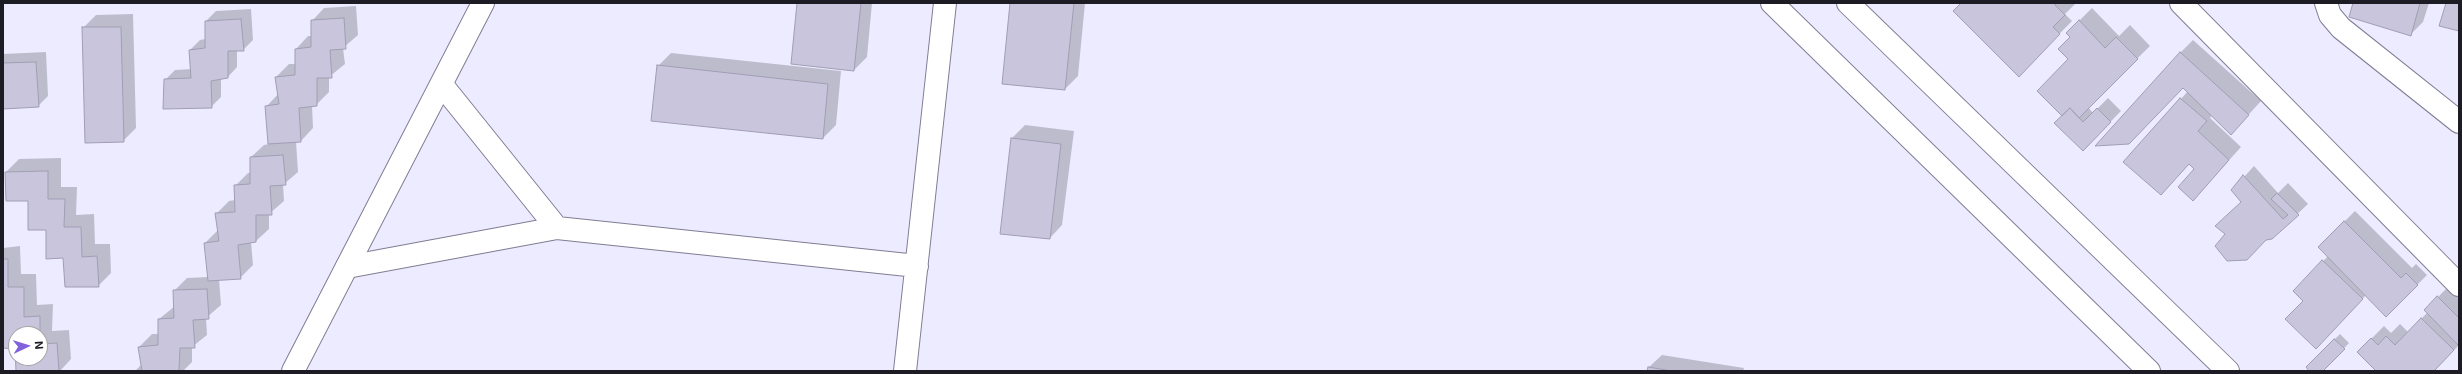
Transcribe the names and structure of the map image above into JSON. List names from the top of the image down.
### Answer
{
  "north": "right"
}
